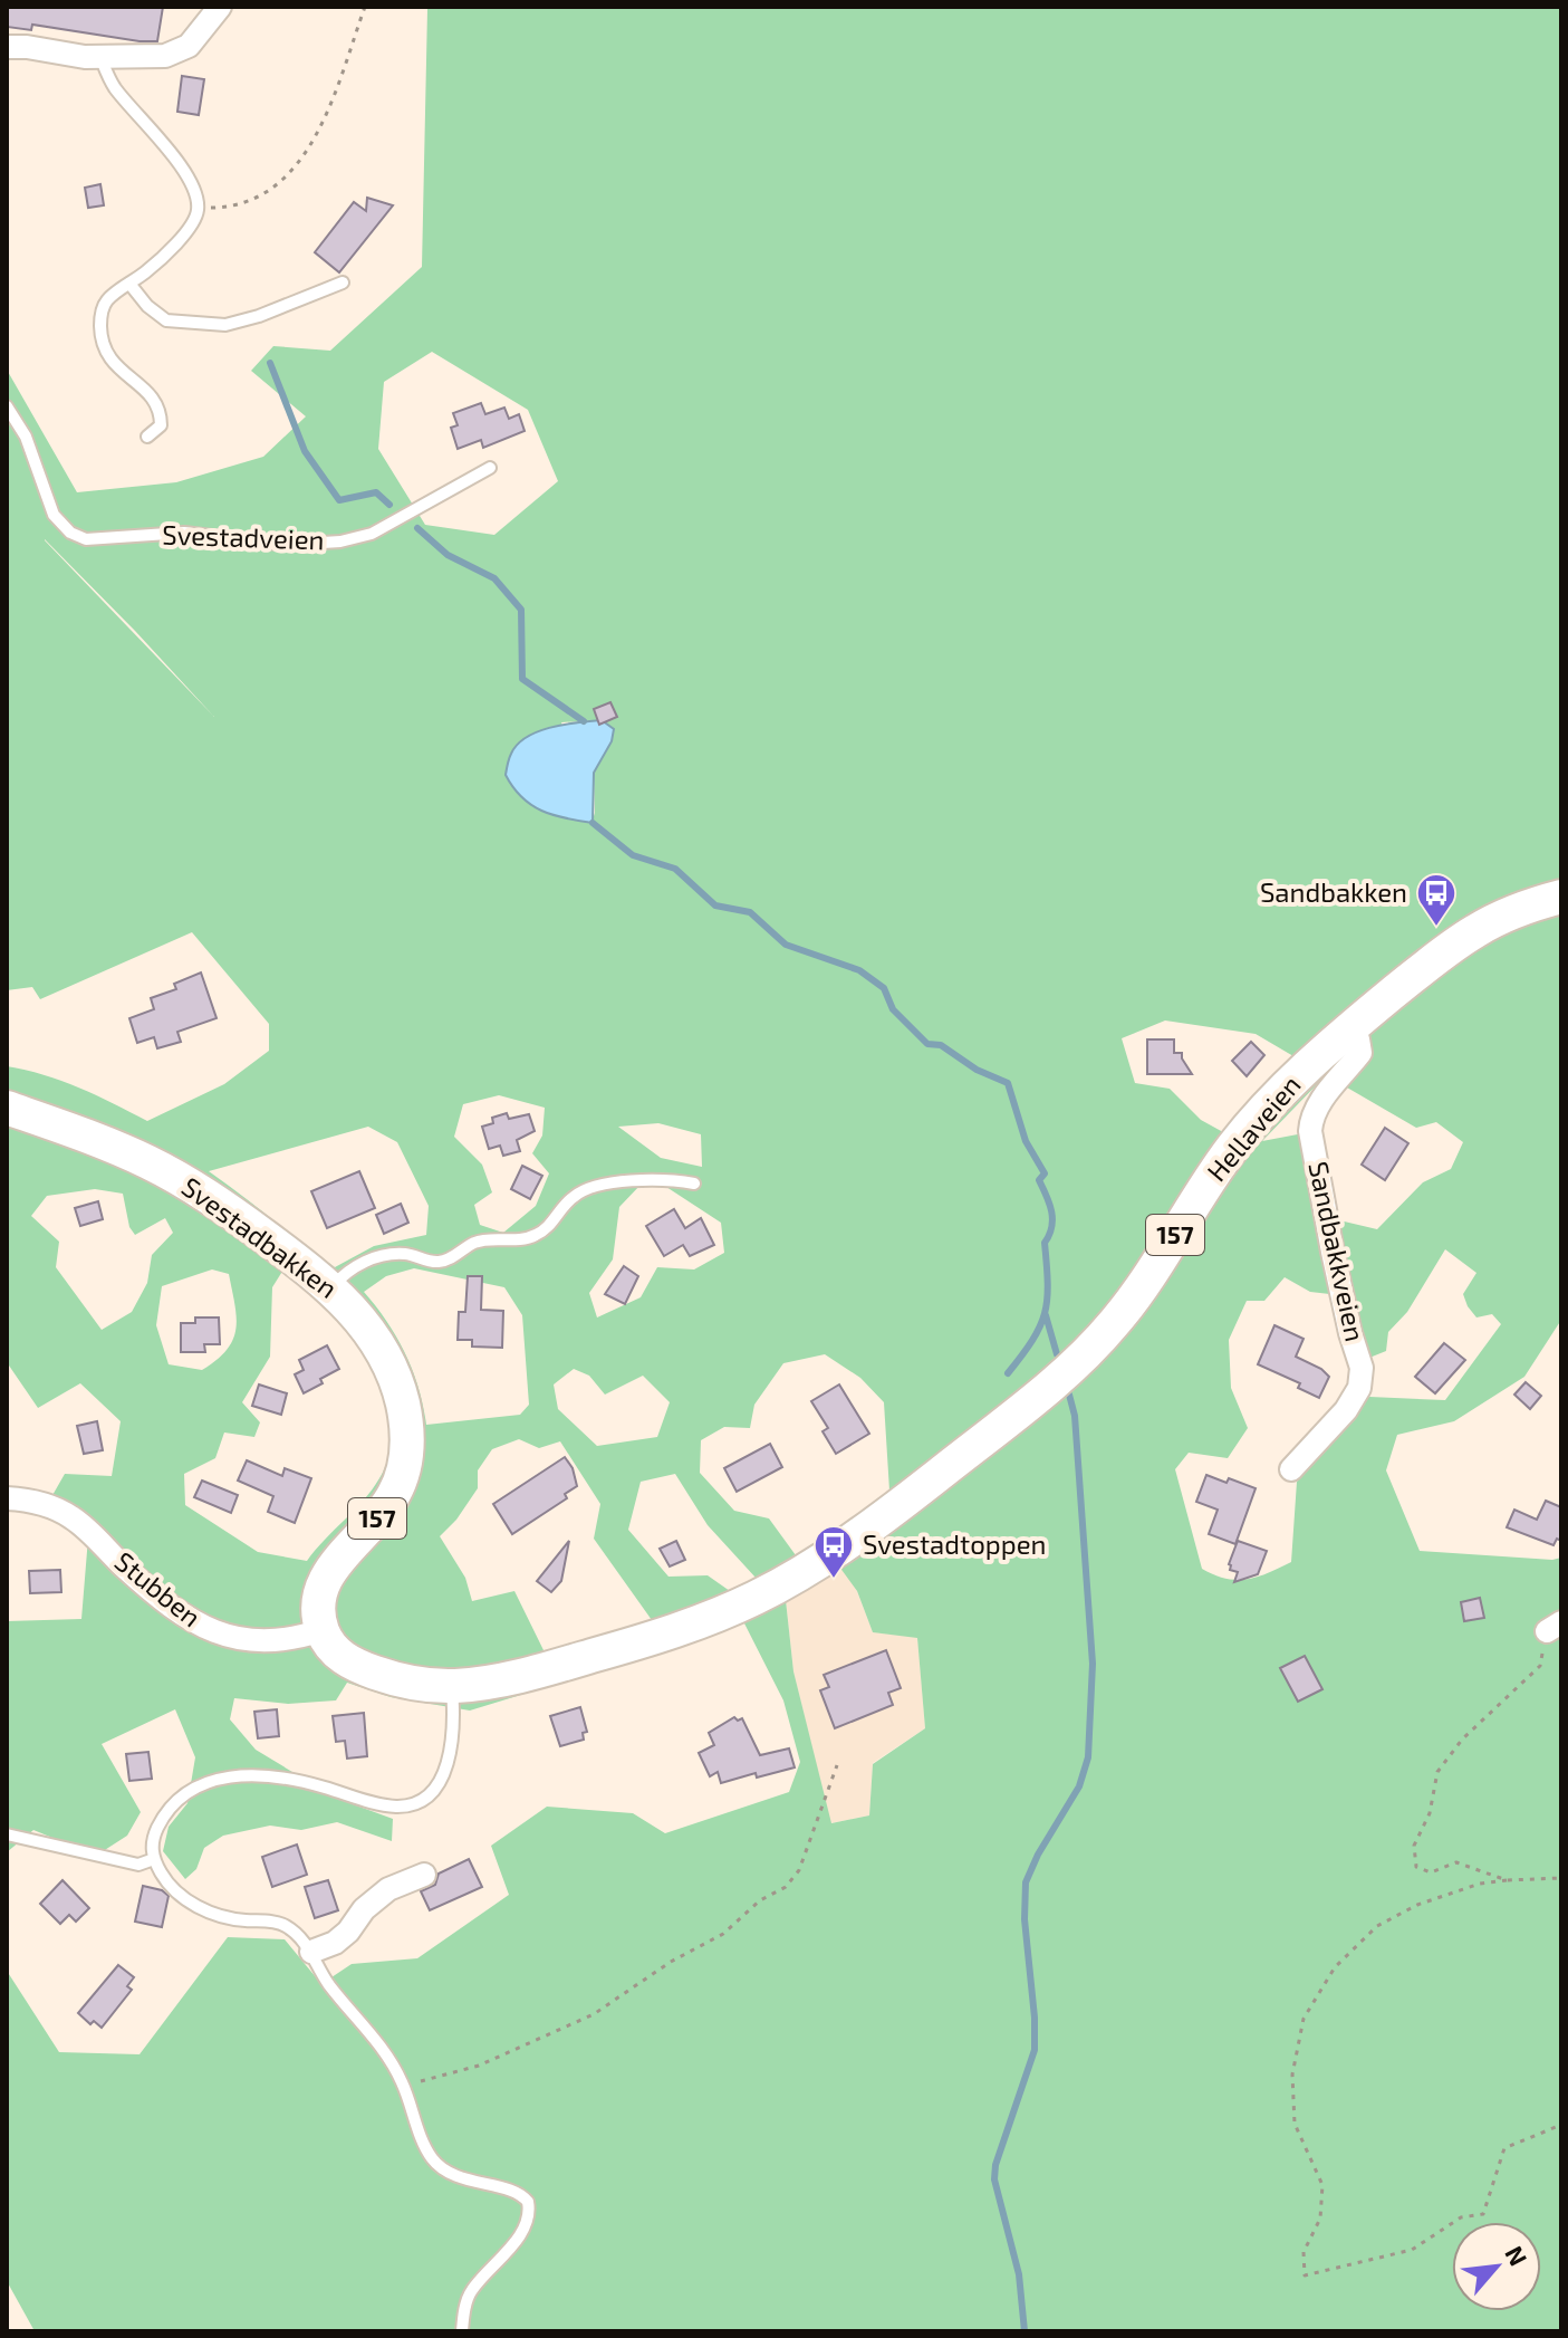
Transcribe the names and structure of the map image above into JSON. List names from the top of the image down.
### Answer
{
  "streets": {
    "main road": ["Hellaveien", "157", "Svestadbakken"],
    "street": ["Sandbakkveien", "Stubben"],
    "lane": ["Svestadveien"]
  },
  "crossings": [
    ["Hellaveien", "157"],
    ["Hellaveien", "Sandbakkveien"],
    ["157", "Svestadbakken"],
    ["157", "Stubben"],
    ["Svestadbakken", "Stubben"]
  ],
  "places": {
    "bus stop": ["Sandbakken", "Svestadtoppen"]
  },
  "north": "top right"
}
